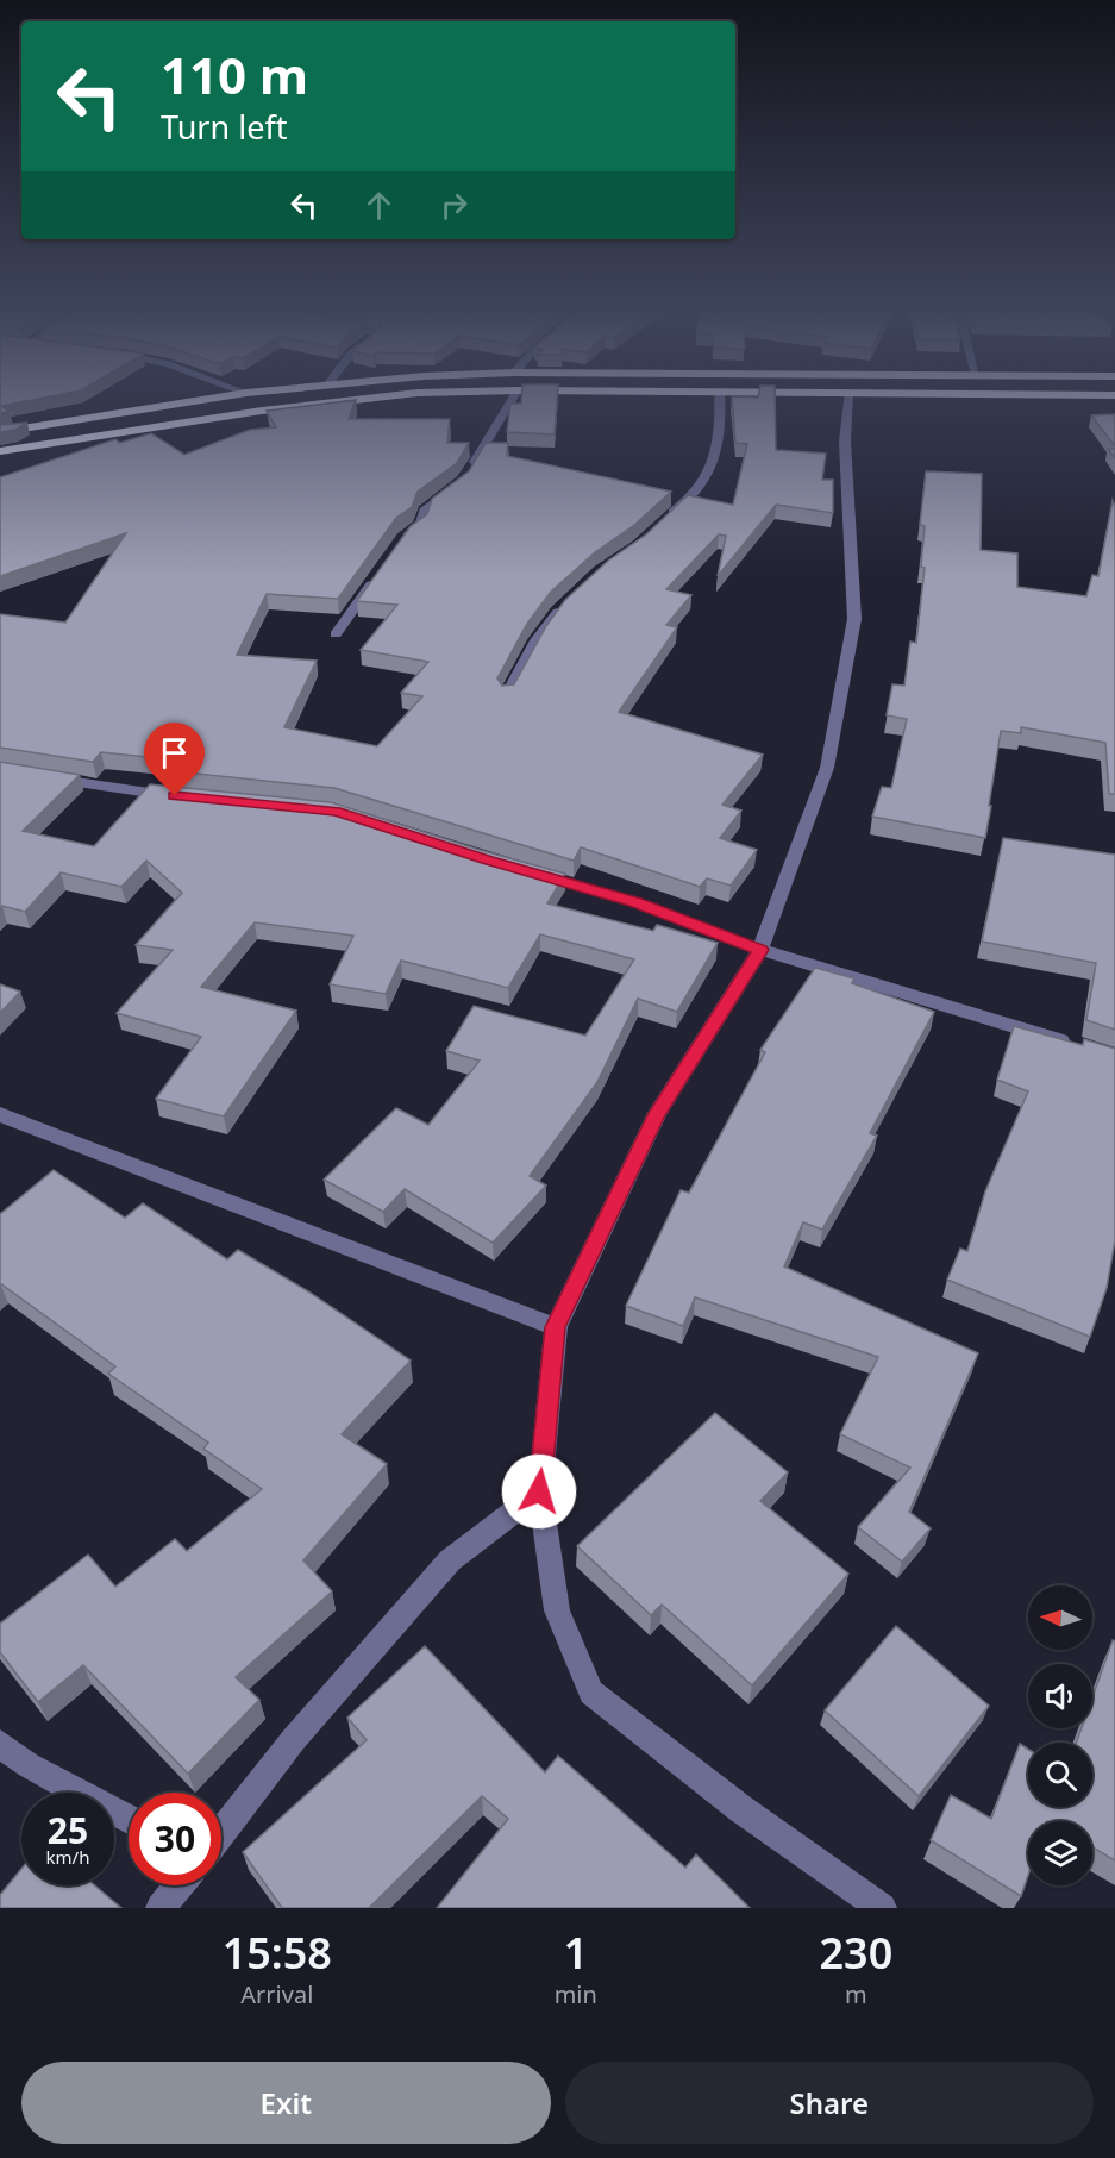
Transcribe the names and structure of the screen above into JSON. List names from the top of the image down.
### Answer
{
  "north": "left",
  "page": {
    "turn": ["110 m", "Turn left"],
    "speed": "25 km/h",
    "limit": "30",
    "eta": [
      "15:58",
      "Arrival",
      "1",
      "min",
      "230",
      "m"
    ],
    "buttons": ["Exit", "Share"]
  }
}
